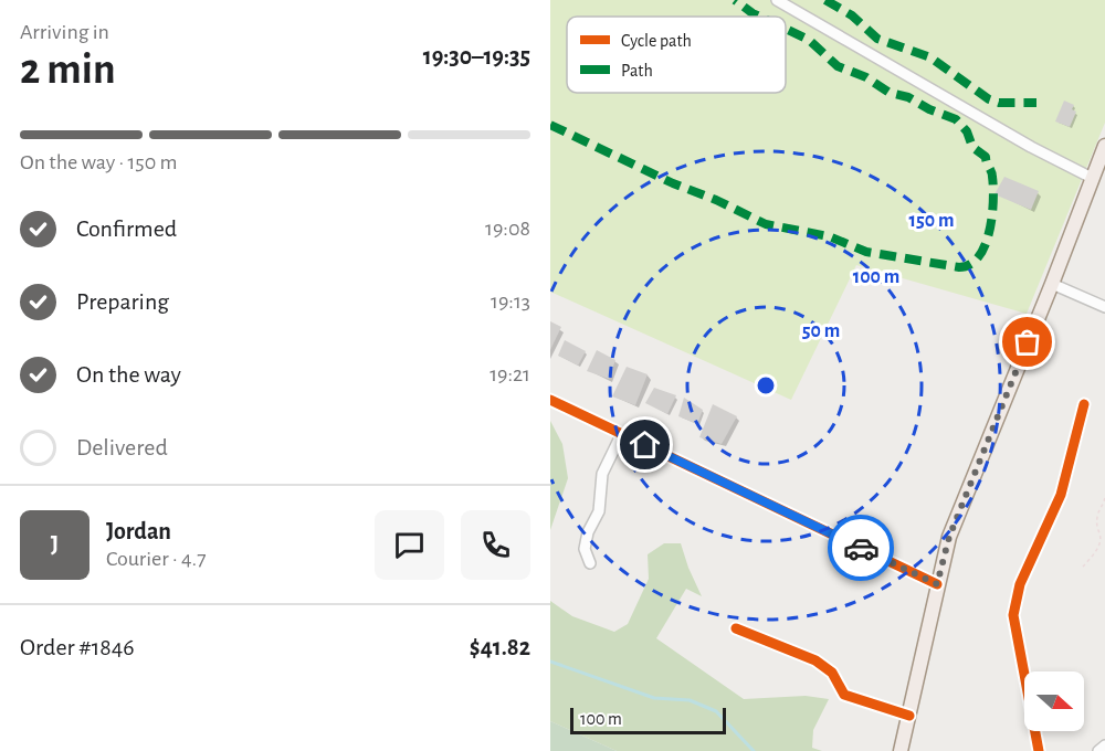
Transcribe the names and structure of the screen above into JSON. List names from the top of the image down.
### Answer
{
  "legend": ["Cycle path", "Path"],
  "scale_bar": "100 m",
  "north": "right",
  "page": {
    "heading": ["2 min", "Arriving in", "19:30–19:35"],
    "panel": [
      "Jordan",
      "Courier · 4.7",
      "Order #1846",
      "$41.82"
    ],
    "bar": "On the way · 150 m",
    "list": [
      ["Confirmed", "19:08"],
      ["Preparing", "19:13"],
      ["On the way", "19:21"],
      "Delivered"
    ],
    "round": "J",
    "scale": "100 m"
  },
  "rings": ["150 m", "100 m", "50 m"]
}
